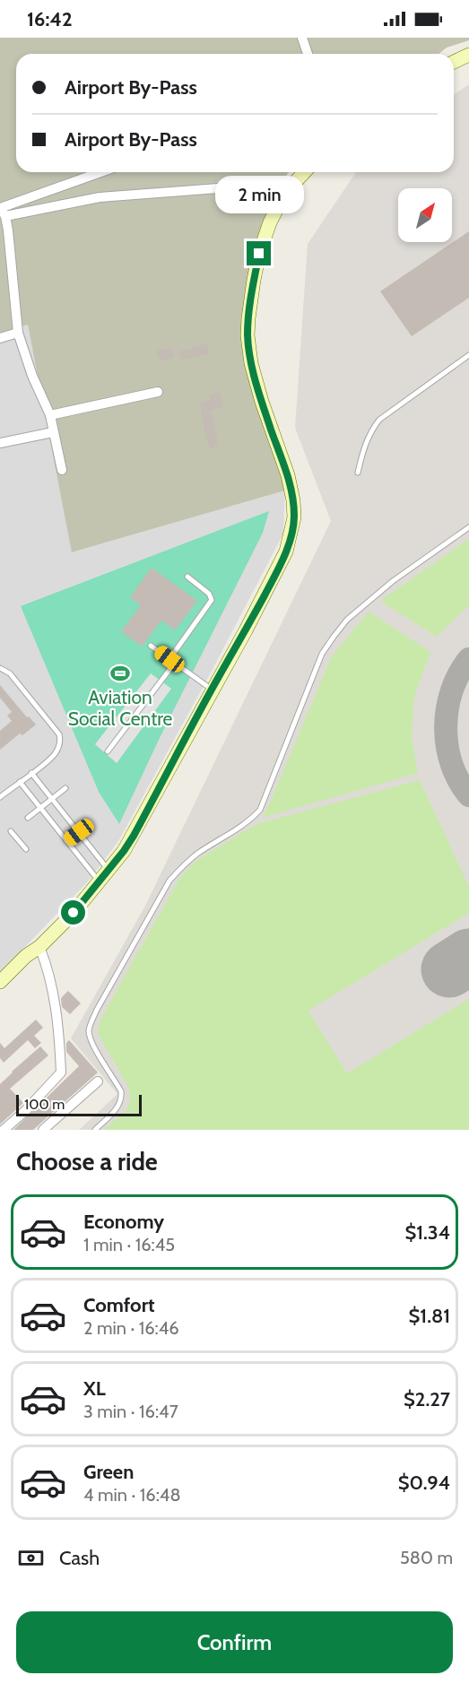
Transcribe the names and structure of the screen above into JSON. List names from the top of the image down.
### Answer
{
  "places": {
    "sports": ["Aviation Social Centre"]
  },
  "scale_bar": "100 m",
  "north": "top right",
  "page": {
    "status": "16:42",
    "banner": ["Airport By-Pass", "Airport By-Pass"],
    "bubble": "2 min",
    "scale": "100 m",
    "heading": "Choose a ride",
    "list": [
      {
        "name": "Economy",
        "note": "1 min · 16:45",
        "value": "$1.34"
      },
      {
        "name": "Comfort",
        "note": "2 min · 16:46",
        "value": "$1.81"
      },
      {
        "name": "XL",
        "note": "3 min · 16:47",
        "value": "$2.27"
      },
      {
        "name": "Green",
        "note": "4 min · 16:48",
        "value": "$0.94"
      }
    ],
    "pay": ["Cash", "580 m"],
    "buttons": "Confirm"
  }
}
